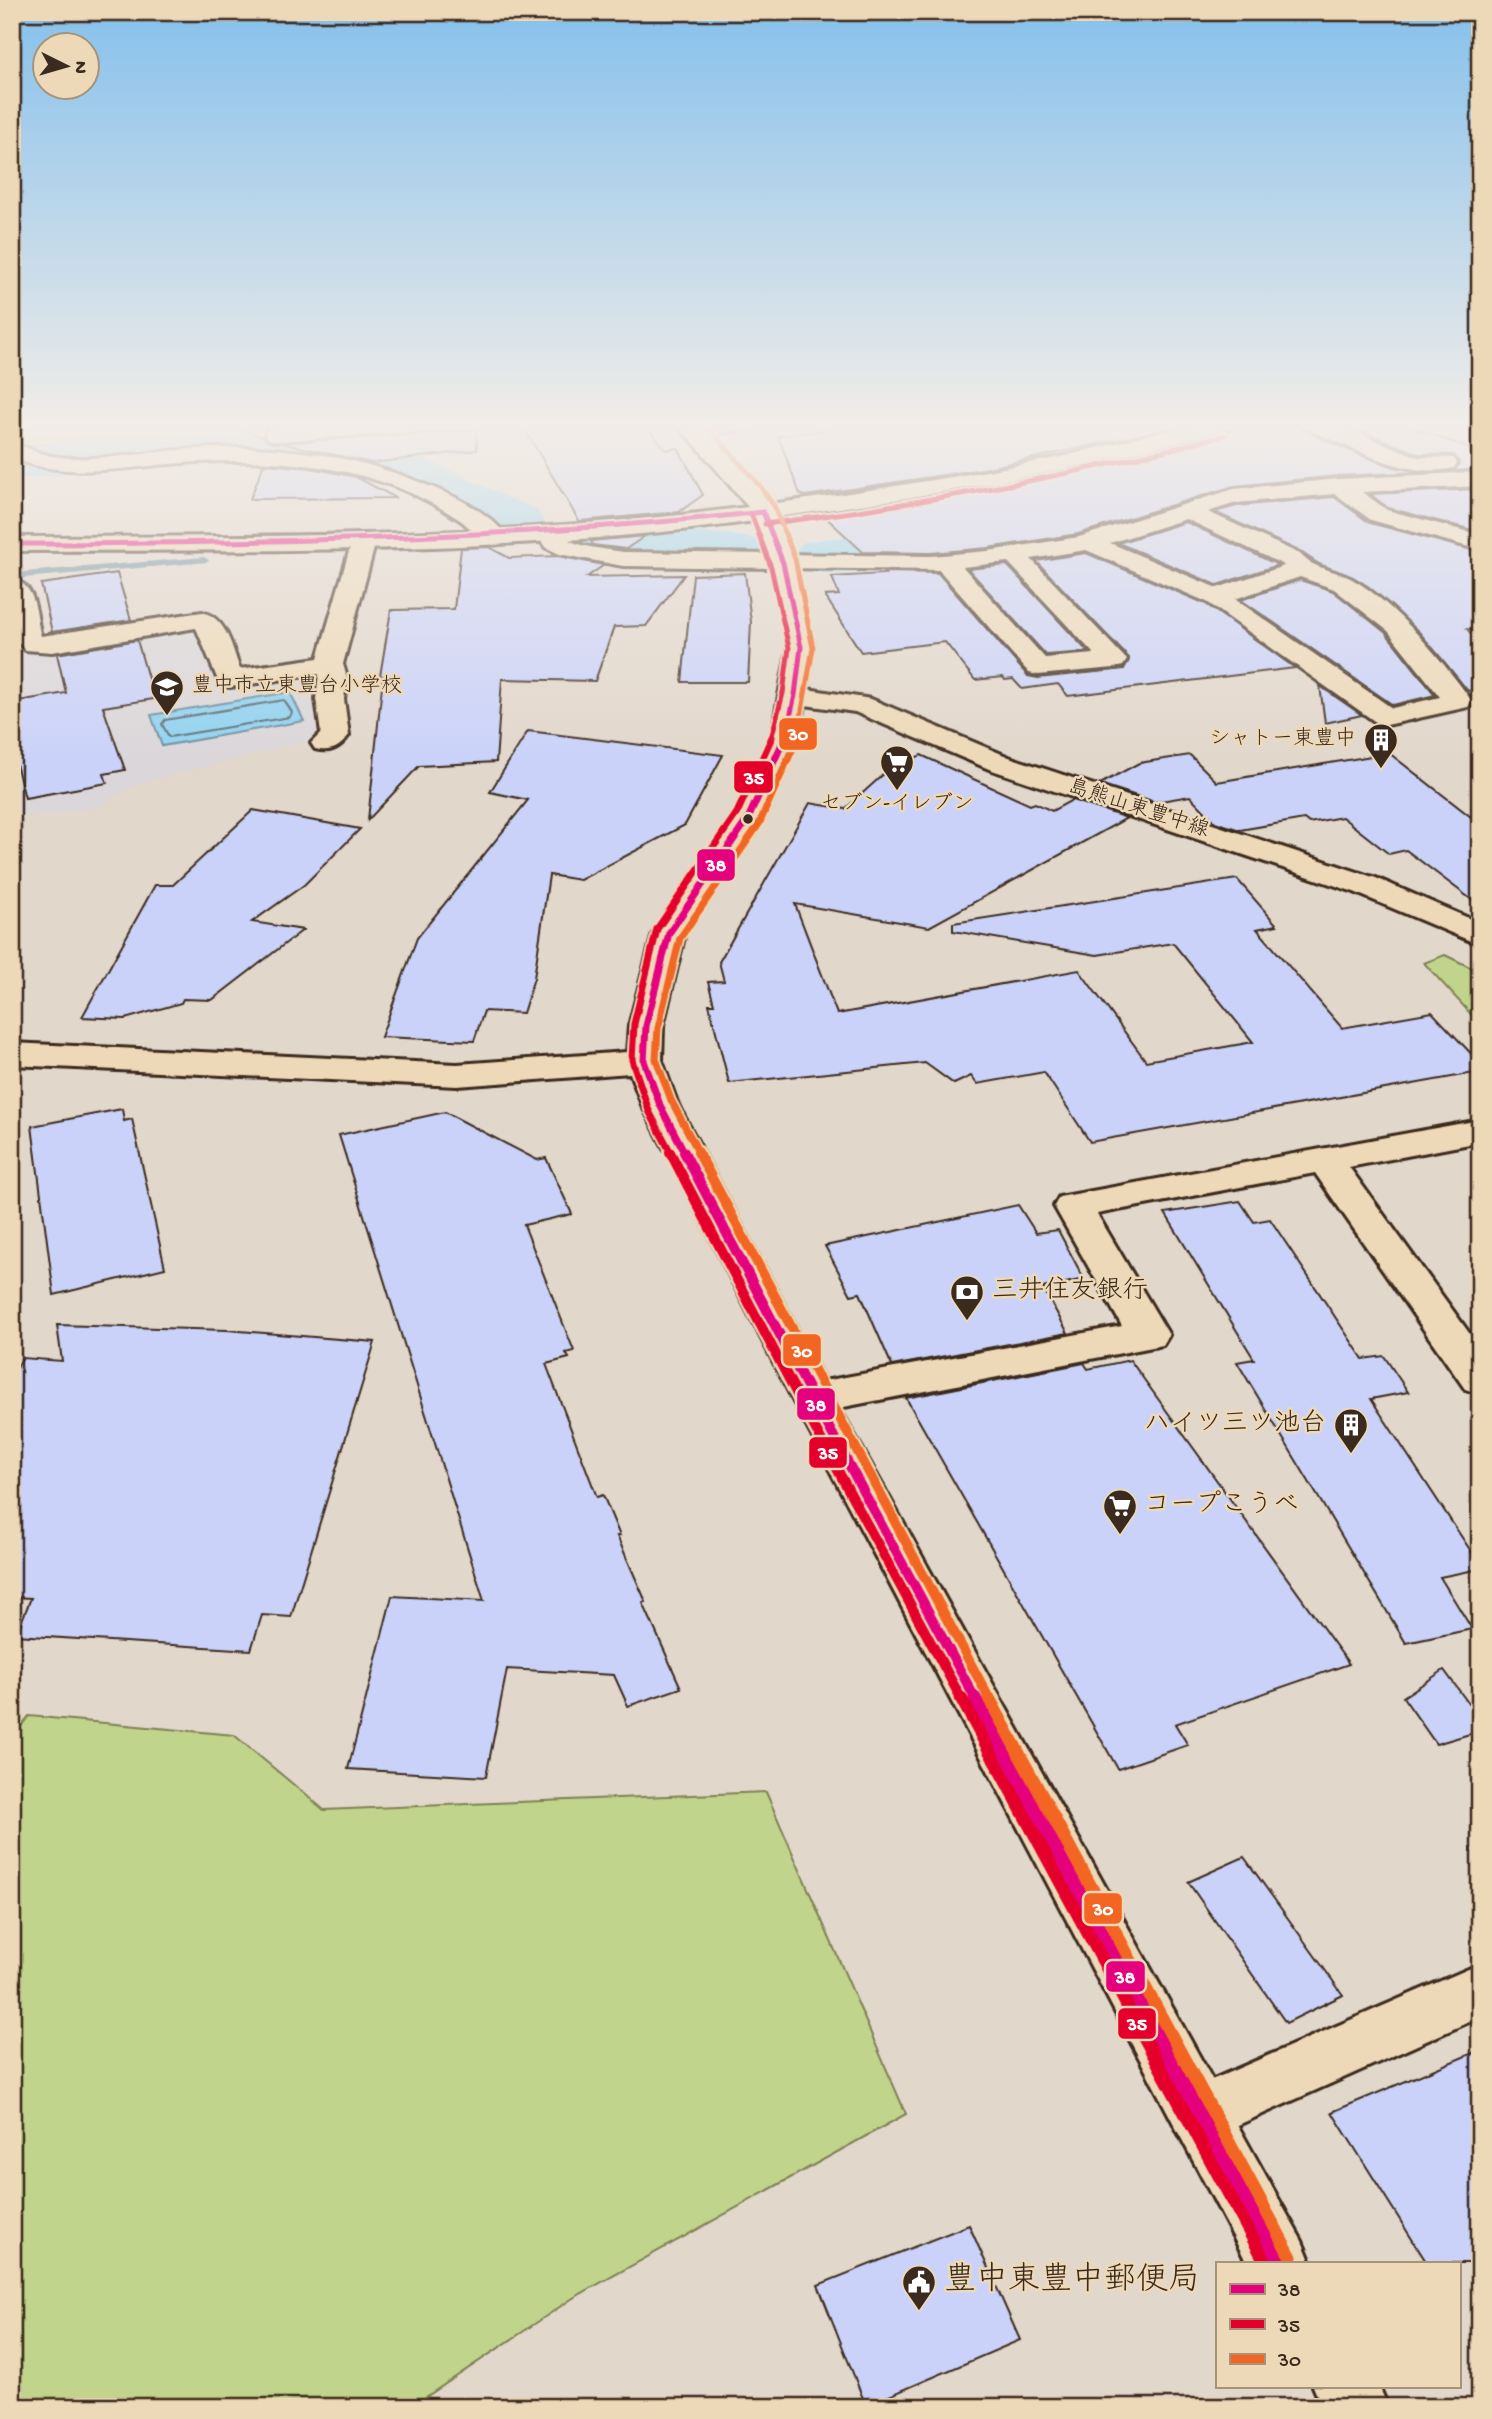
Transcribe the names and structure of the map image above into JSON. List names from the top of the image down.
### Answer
{
  "streets": {
    "street": ["島熊山東豊中線"]
  },
  "places": {
    "school or university": ["豊中市立東豊台小学校"],
    "building": ["シャトー東豊中", "ハイツ三ツ池台"],
    "supermarket": ["セブン-イレブン", "コープこうべ"],
    "bank": ["三井住友銀行"],
    "public building": ["豊中東豊中郵便局"]
  },
  "lines": ["transit line 38", "transit line 35", "transit line 30"],
  "legend": ["38", "35", "30"],
  "north": "right"
}
